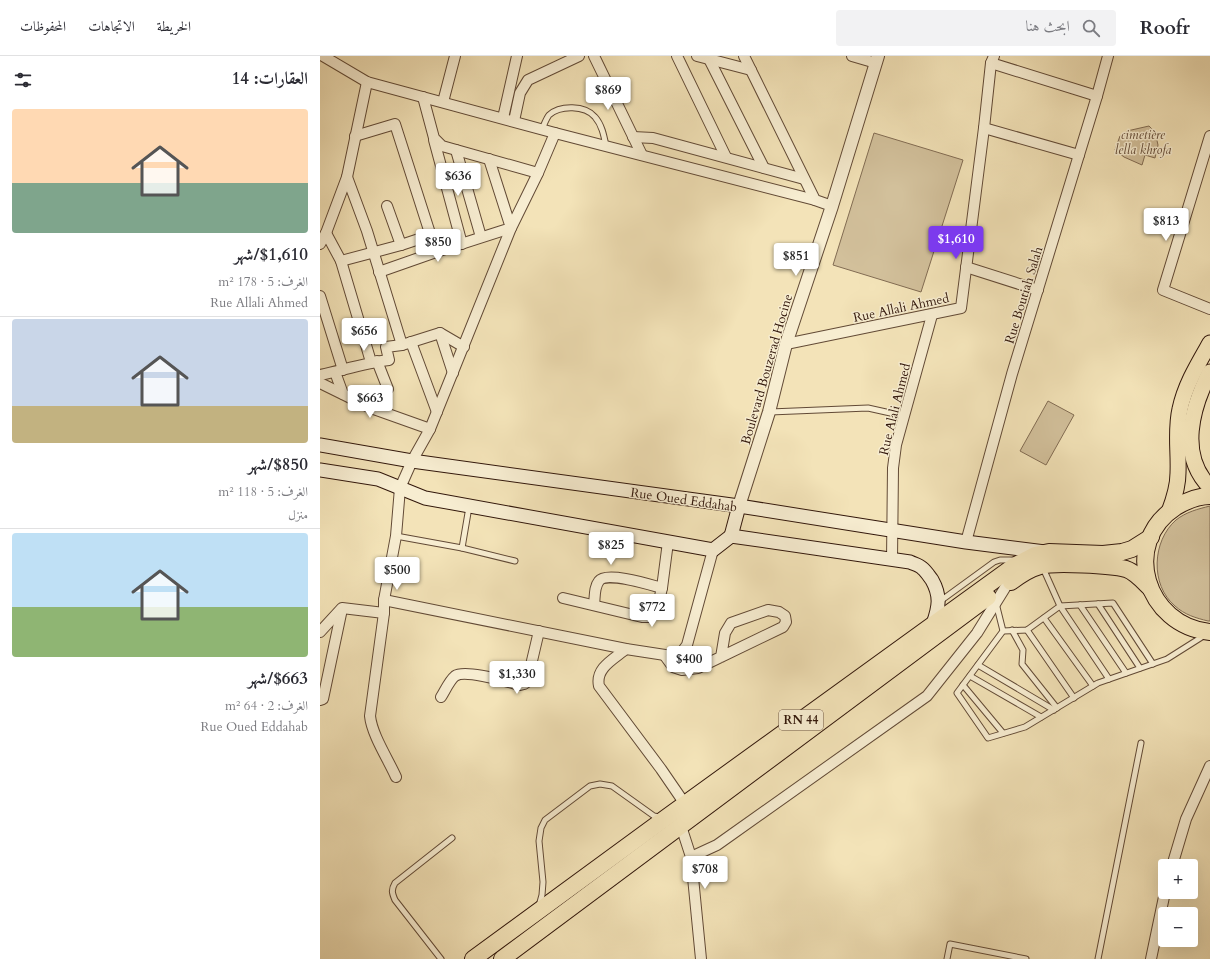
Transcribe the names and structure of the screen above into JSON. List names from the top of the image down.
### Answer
{
  "streets": {
    "highway": ["RN 44"],
    "main road": ["Rue Oued Eddahab"],
    "street": [
      "Rue Boutiah Salah",
      "Rue Allali Ahmed",
      "Boulevard Bouzerad Hocine",
      "Rue Alali Ahmed"
    ]
  },
  "crossings": [
    ["Rue Boutiah Salah", "Rue Oued Eddahab"],
    ["Rue Allali Ahmed", "Boulevard Bouzerad Hocine"],
    ["Rue Allali Ahmed", "Rue Alali Ahmed"],
    ["Boulevard Bouzerad Hocine", "Rue Oued Eddahab"],
    ["Rue Alali Ahmed", "Rue Oued Eddahab"],
    ["Rue Oued Eddahab", "RN 44"]
  ],
  "parks": ["cimetière lella khrofa"],
  "page": {
    "header": "Roofr",
    "search": "ابحث هنا",
    "nav": ["الخريطة", "الاتجاهات", "المحفوظات"],
    "heading": "العقارات: 14",
    "price": [
      "$869",
      "$636",
      "$813",
      "$1,610",
      "$850",
      "$851",
      "$656",
      "$663",
      "$825",
      "$500",
      "$772",
      "$400",
      "$1,330",
      "$708"
    ],
    "list": [
      {
        "name": "$1,610/شهر",
        "note": "الغرف: 5 · 178 m² · Rue Allali Ahmed"
      },
      {
        "name": "$850/شهر",
        "note": "الغرف: 5 · 118 m² · منزل"
      },
      {
        "name": "$663/شهر",
        "note": "الغرف: 2 · 64 m² · Rue Oued Eddahab"
      }
    ],
    "map_buttons": ["+", "−"]
  }
}
